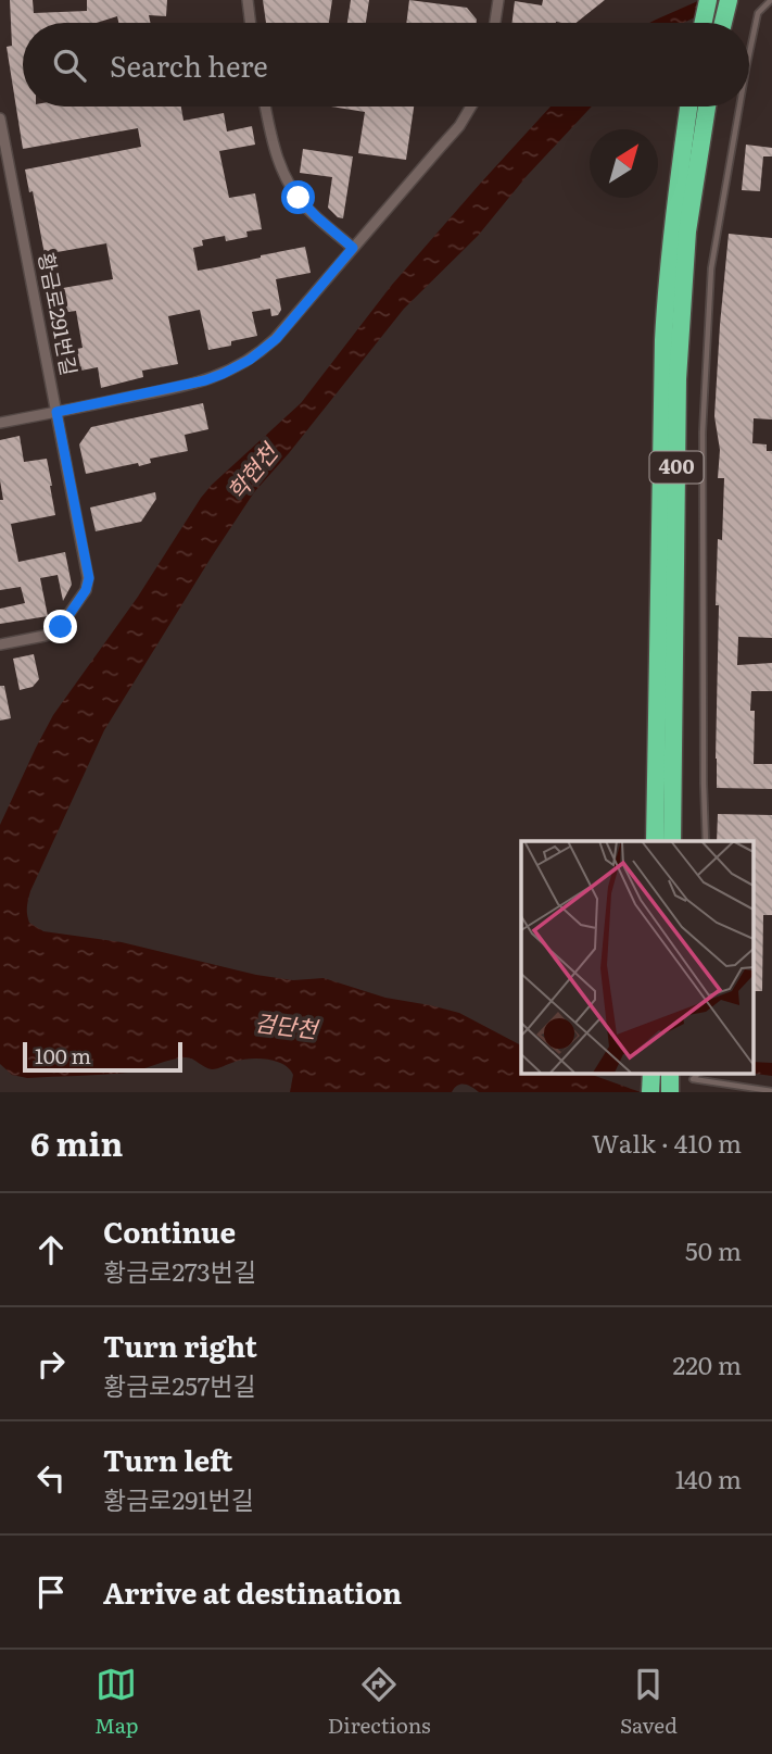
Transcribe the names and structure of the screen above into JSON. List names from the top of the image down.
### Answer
{
  "streets": {
    "highway": ["400"],
    "street": ["황금로291번길"]
  },
  "water": ["학현천", "검단천"],
  "scale_bar": "100 m",
  "north": "top right",
  "page": {
    "search": "Search here",
    "scale": "100 m",
    "heading": ["6 min", "Walk · 410 m"],
    "list": [
      ["Continue", "황금로273번길", "50 m"],
      ["Turn right", "황금로257번길", "220 m"],
      ["Turn left", "황금로291번길", "140 m"],
      "Arrive at destination"
    ],
    "nav": ["Map", "Directions", "Saved"]
  }
}
